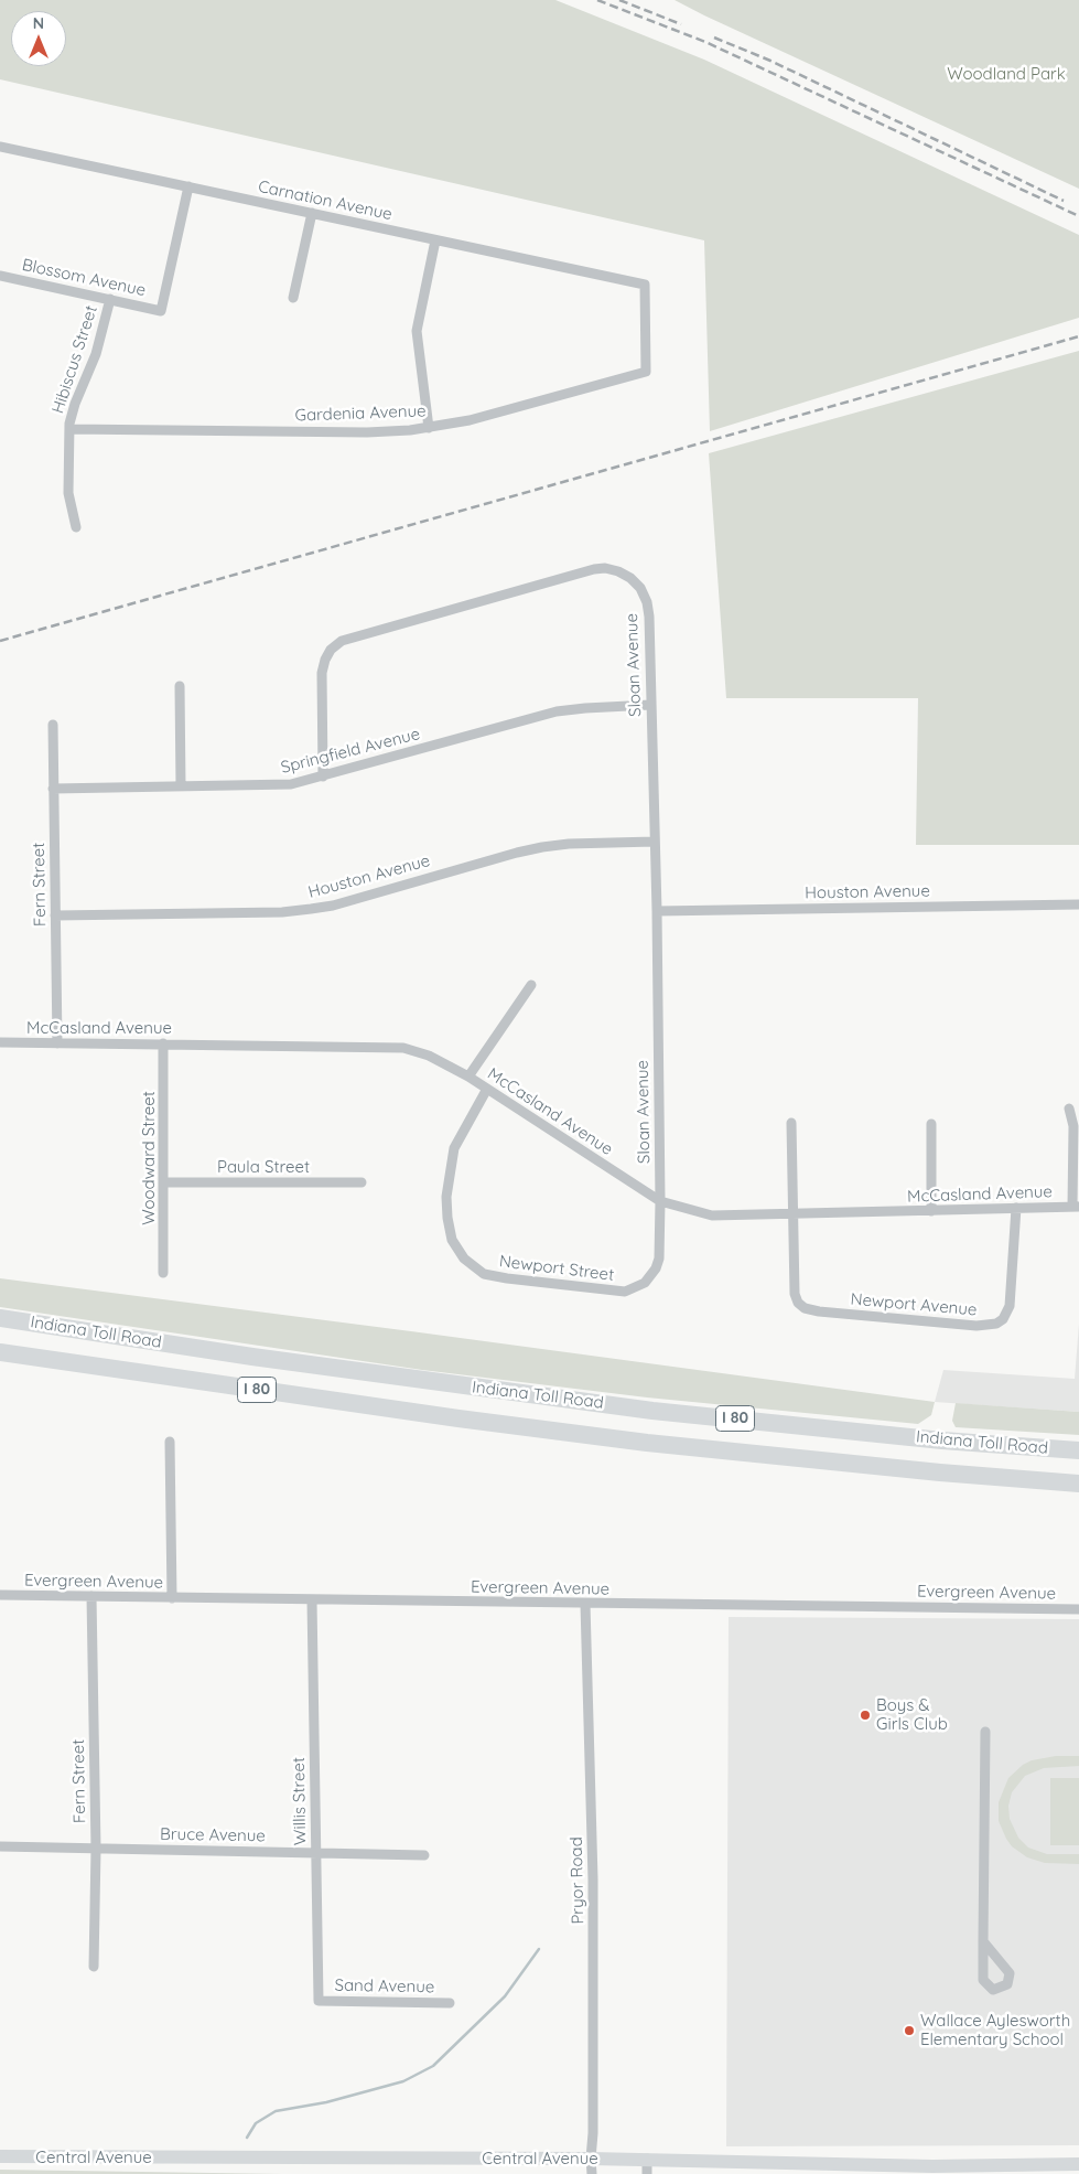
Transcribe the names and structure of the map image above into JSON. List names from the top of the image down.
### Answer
{
  "streets": {
    "highway": ["Indiana Toll Road", "I 80"],
    "main road": ["Central Avenue"],
    "street": [
      "Carnation Avenue",
      "Blossom Avenue",
      "Hibiscus Street",
      "Gardenia Avenue",
      "Sloan Avenue",
      "Springfield Avenue",
      "Houston Avenue",
      "Fern Street",
      "McCasland Avenue",
      "Woodward Street",
      "Paula Street",
      "Newport Street",
      "Newport Avenue",
      "Evergreen Avenue",
      "Willis Street",
      "Bruce Avenue",
      "Pryor Road",
      "Sand Avenue"
    ]
  },
  "crossings": [
    ["Carnation Avenue", "Blossom Avenue"],
    ["Carnation Avenue", "Gardenia Avenue"],
    ["Blossom Avenue", "Hibiscus Street"],
    ["Hibiscus Street", "Gardenia Avenue"],
    ["Sloan Avenue", "Springfield Avenue"],
    ["Sloan Avenue", "Houston Avenue"],
    ["Sloan Avenue", "McCasland Avenue"],
    ["Sloan Avenue", "Newport Street"],
    ["Springfield Avenue", "Fern Street"],
    ["Houston Avenue", "Fern Street"],
    ["Fern Street", "McCasland Avenue"],
    ["Fern Street", "Evergreen Avenue"],
    ["Fern Street", "Bruce Avenue"],
    ["McCasland Avenue", "Woodward Street"],
    ["McCasland Avenue", "Newport Street"],
    ["McCasland Avenue", "Newport Avenue"],
    ["Woodward Street", "Paula Street"],
    ["Evergreen Avenue", "Willis Street"],
    ["Evergreen Avenue", "Pryor Road"],
    ["Willis Street", "Bruce Avenue"],
    ["Willis Street", "Sand Avenue"],
    ["Pryor Road", "Central Avenue"]
  ],
  "parks": ["Woodland Park"],
  "places": ["Boys & Girls Club", "Wallace Aylesworth Elementary School"],
  "north": "top"
}
